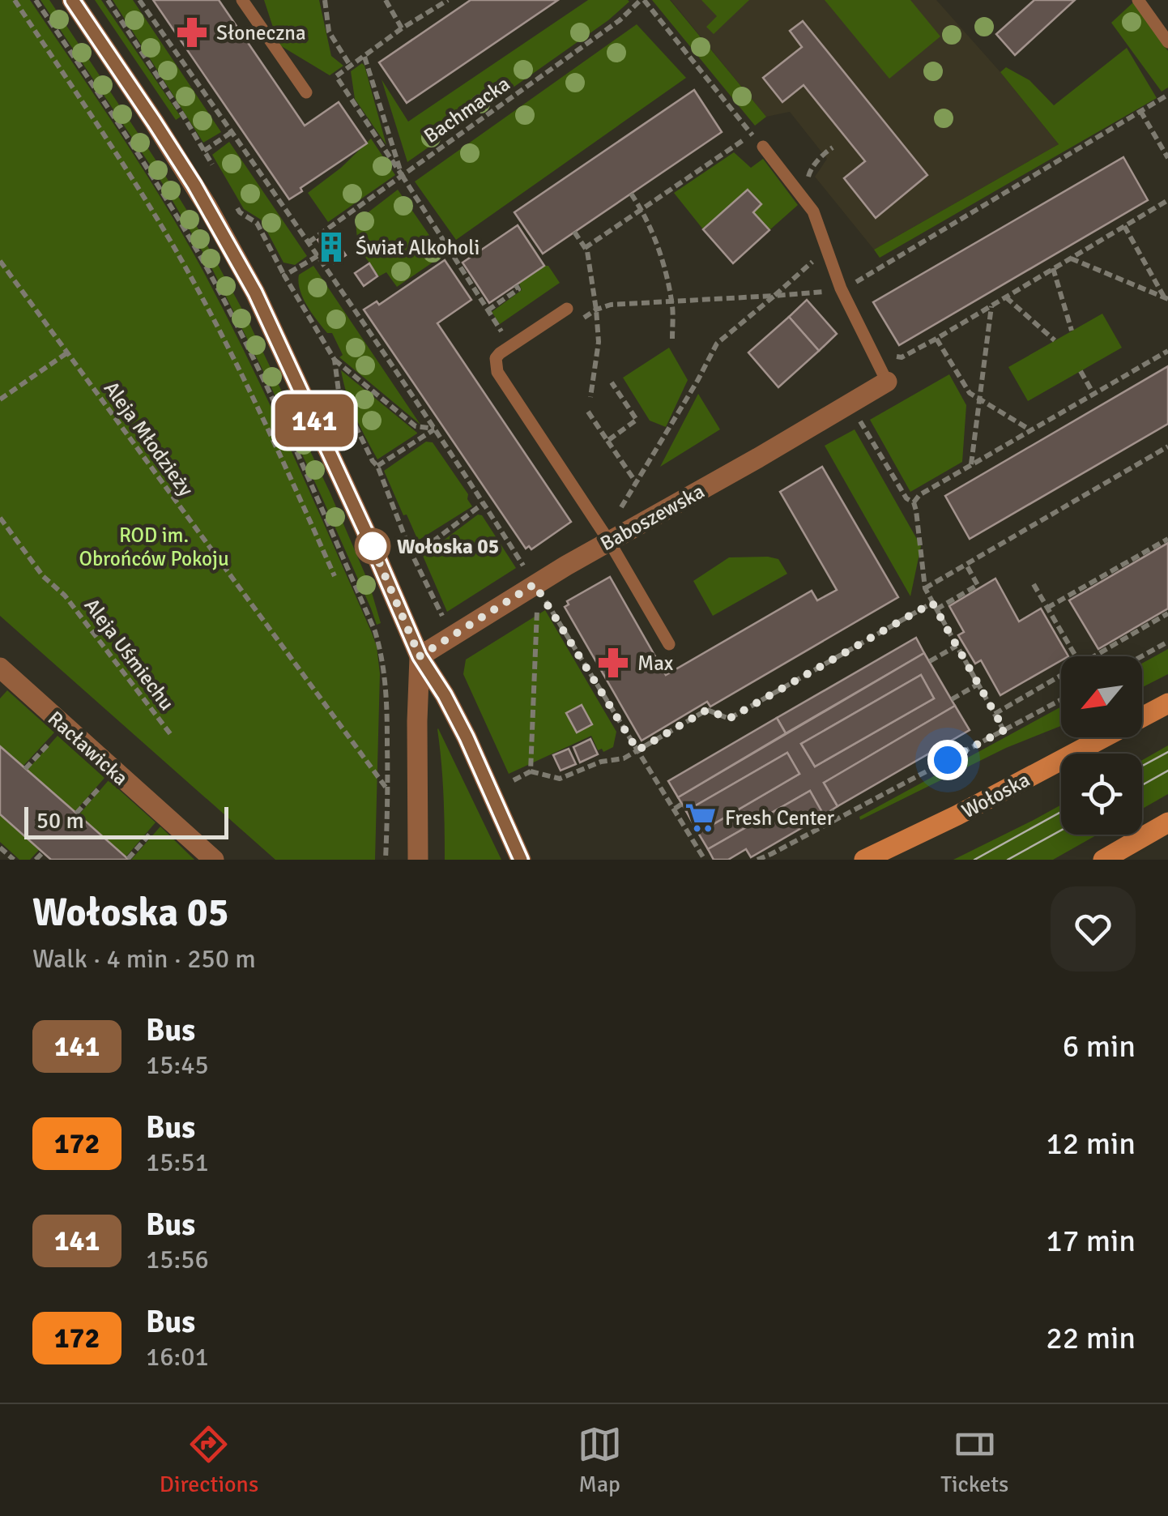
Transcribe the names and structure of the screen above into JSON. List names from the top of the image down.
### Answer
{
  "streets": {
    "main road": ["Wołoska"],
    "street": ["Baboszewska", "Racławicka"],
    "path": ["Bachmacka", "Aleja Młodzieży", "Aleja Uśmiechu"]
  },
  "parks": ["ROD im. Obrońców Pokoju"],
  "places": {
    "pharmacy": ["Słoneczna", "Max"],
    "building": ["Świat Alkoholi"],
    "other": ["Wołoska 05"],
    "supermarket": ["Fresh Center"]
  },
  "lines": ["bus line 141"],
  "scale_bar": "50 m",
  "north": "bottom left",
  "page": {
    "on_map": "141",
    "scale": "50 m",
    "heading": ["Wołoska 05", "Walk · 4 min · 250 m"],
    "list": [
      {
        "mark": "141",
        "name": "Bus",
        "note": "15:45",
        "value": "6 min"
      },
      {
        "mark": "172",
        "name": "Bus",
        "note": "15:51",
        "value": "12 min"
      },
      {
        "mark": "141",
        "name": "Bus",
        "note": "15:56",
        "value": "17 min"
      },
      {
        "mark": "172",
        "name": "Bus",
        "note": "16:01",
        "value": "22 min"
      }
    ],
    "tabs": ["Directions", "Map", "Tickets"]
  }
}
